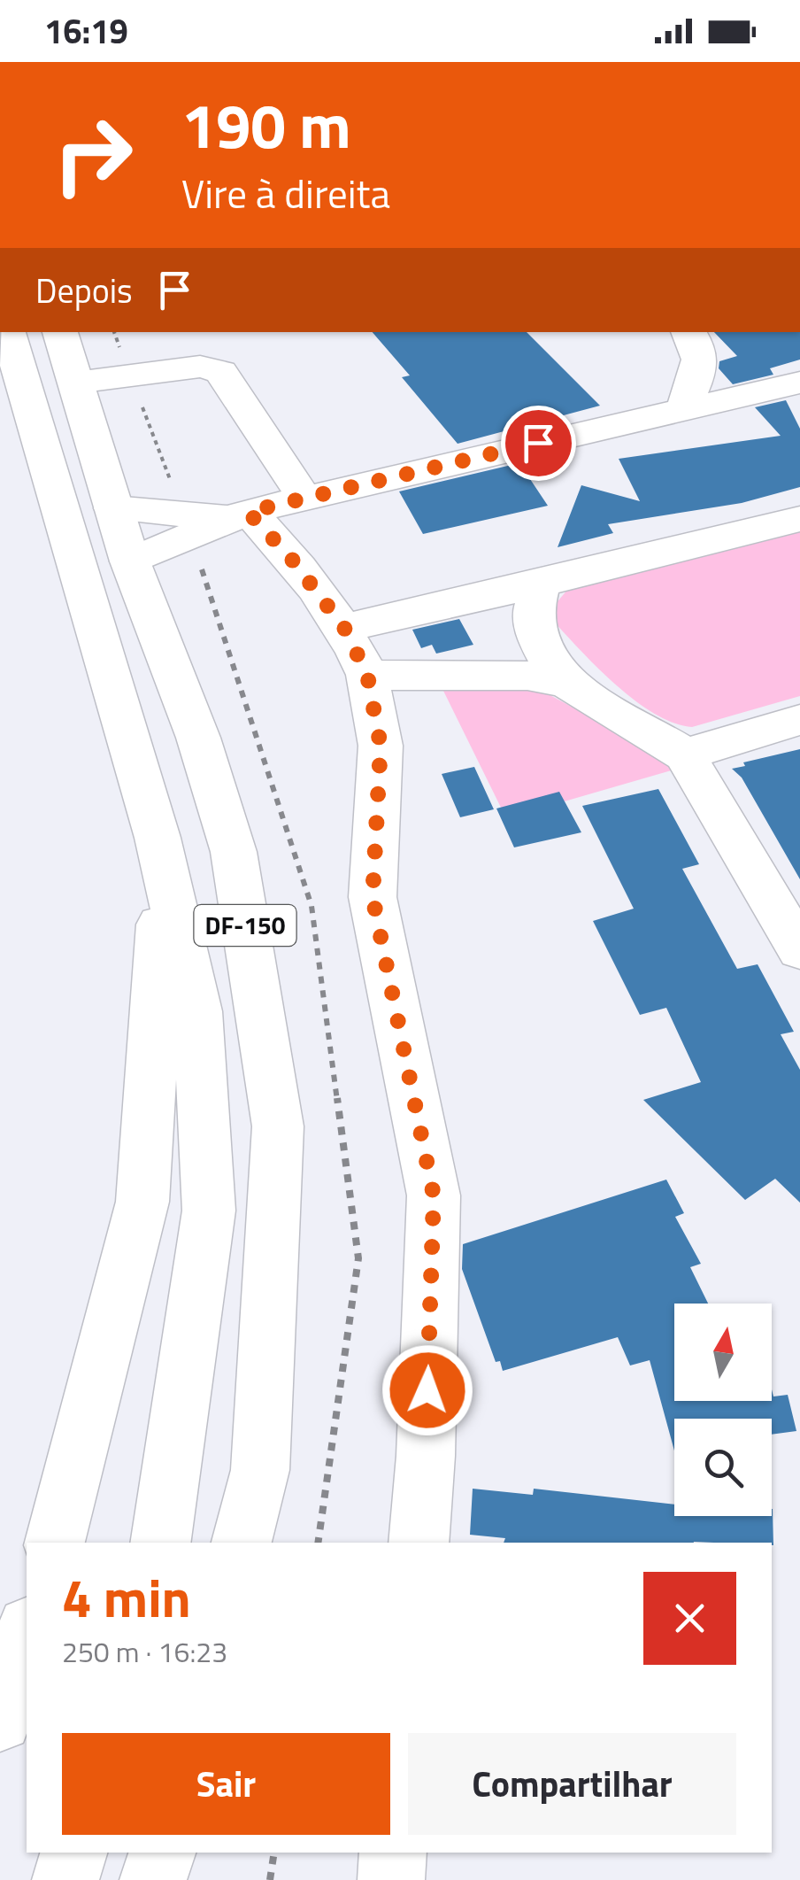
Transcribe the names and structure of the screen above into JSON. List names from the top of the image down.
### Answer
{
  "streets": {
    "street": ["DF-150"]
  },
  "north": "top",
  "page": {
    "status": "16:19",
    "turn": ["190 m", "Vire à direita"],
    "then": "Depois",
    "heading": ["4 min", "250 m · 16:23"],
    "buttons": ["Sair", "Compartilhar"]
  }
}
